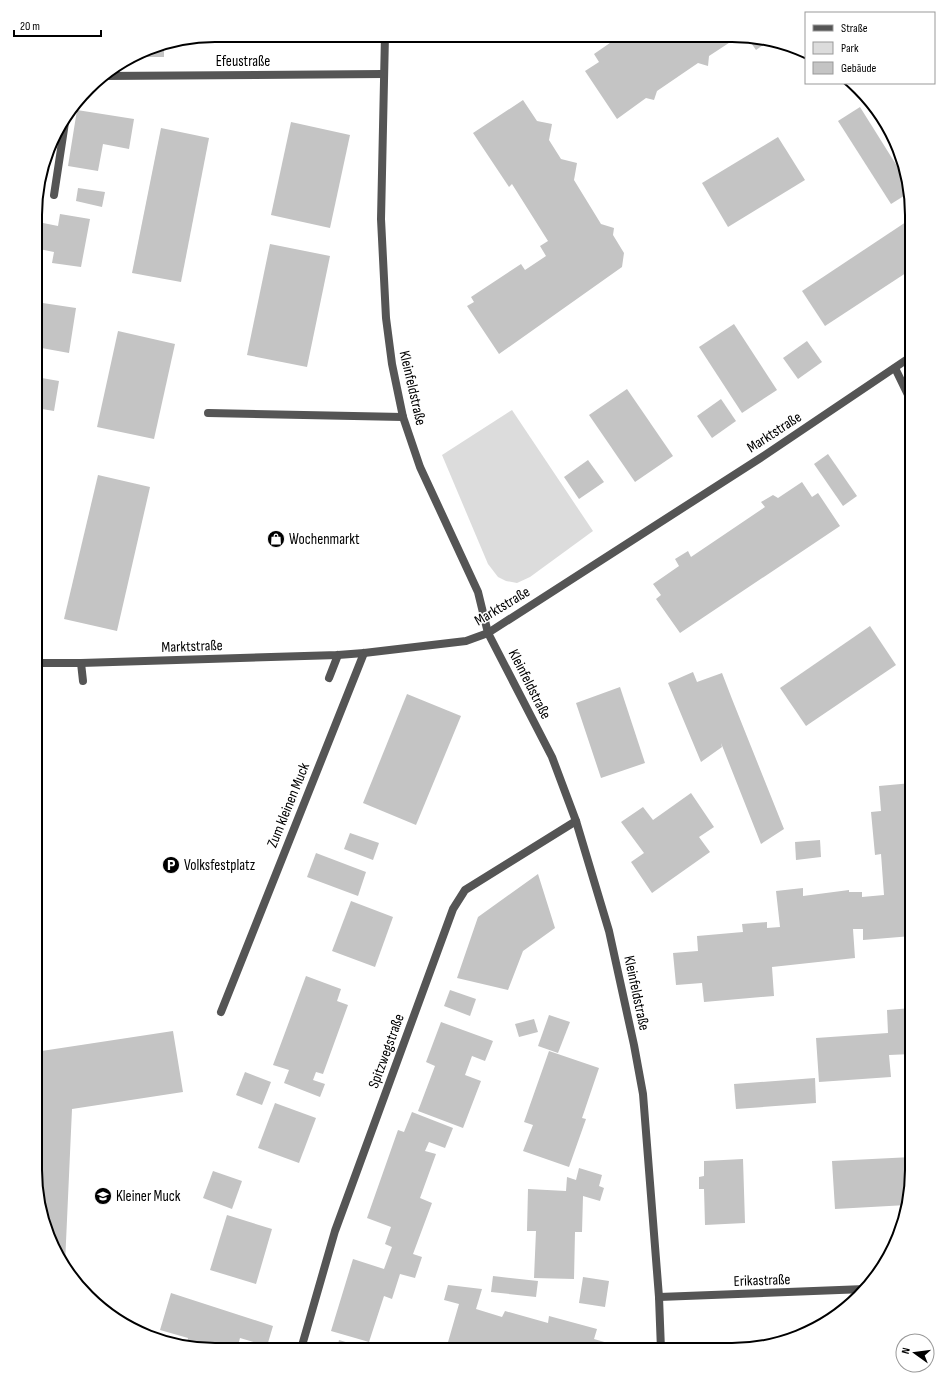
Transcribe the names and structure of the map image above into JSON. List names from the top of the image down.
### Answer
{
  "streets": {
    "street": [
      "Efeustraße",
      "Kleinfeldstraße",
      "Marktstraße",
      "Zum kleinen Muck",
      "Spitzwegstraße",
      "Erikastraße"
    ]
  },
  "crossings": [
    ["Efeustraße", "Kleinfeldstraße"],
    ["Kleinfeldstraße", "Marktstraße"],
    ["Kleinfeldstraße", "Spitzwegstraße"],
    ["Kleinfeldstraße", "Erikastraße"],
    ["Marktstraße", "Zum kleinen Muck"]
  ],
  "places": {
    "shop": ["Wochenmarkt"],
    "parking": ["Volksfestplatz"],
    "school or university": ["Kleiner Muck"]
  },
  "legend": ["Straße", "Park", "Gebäude"],
  "scale_bar": "20 m",
  "north": "left"
}
